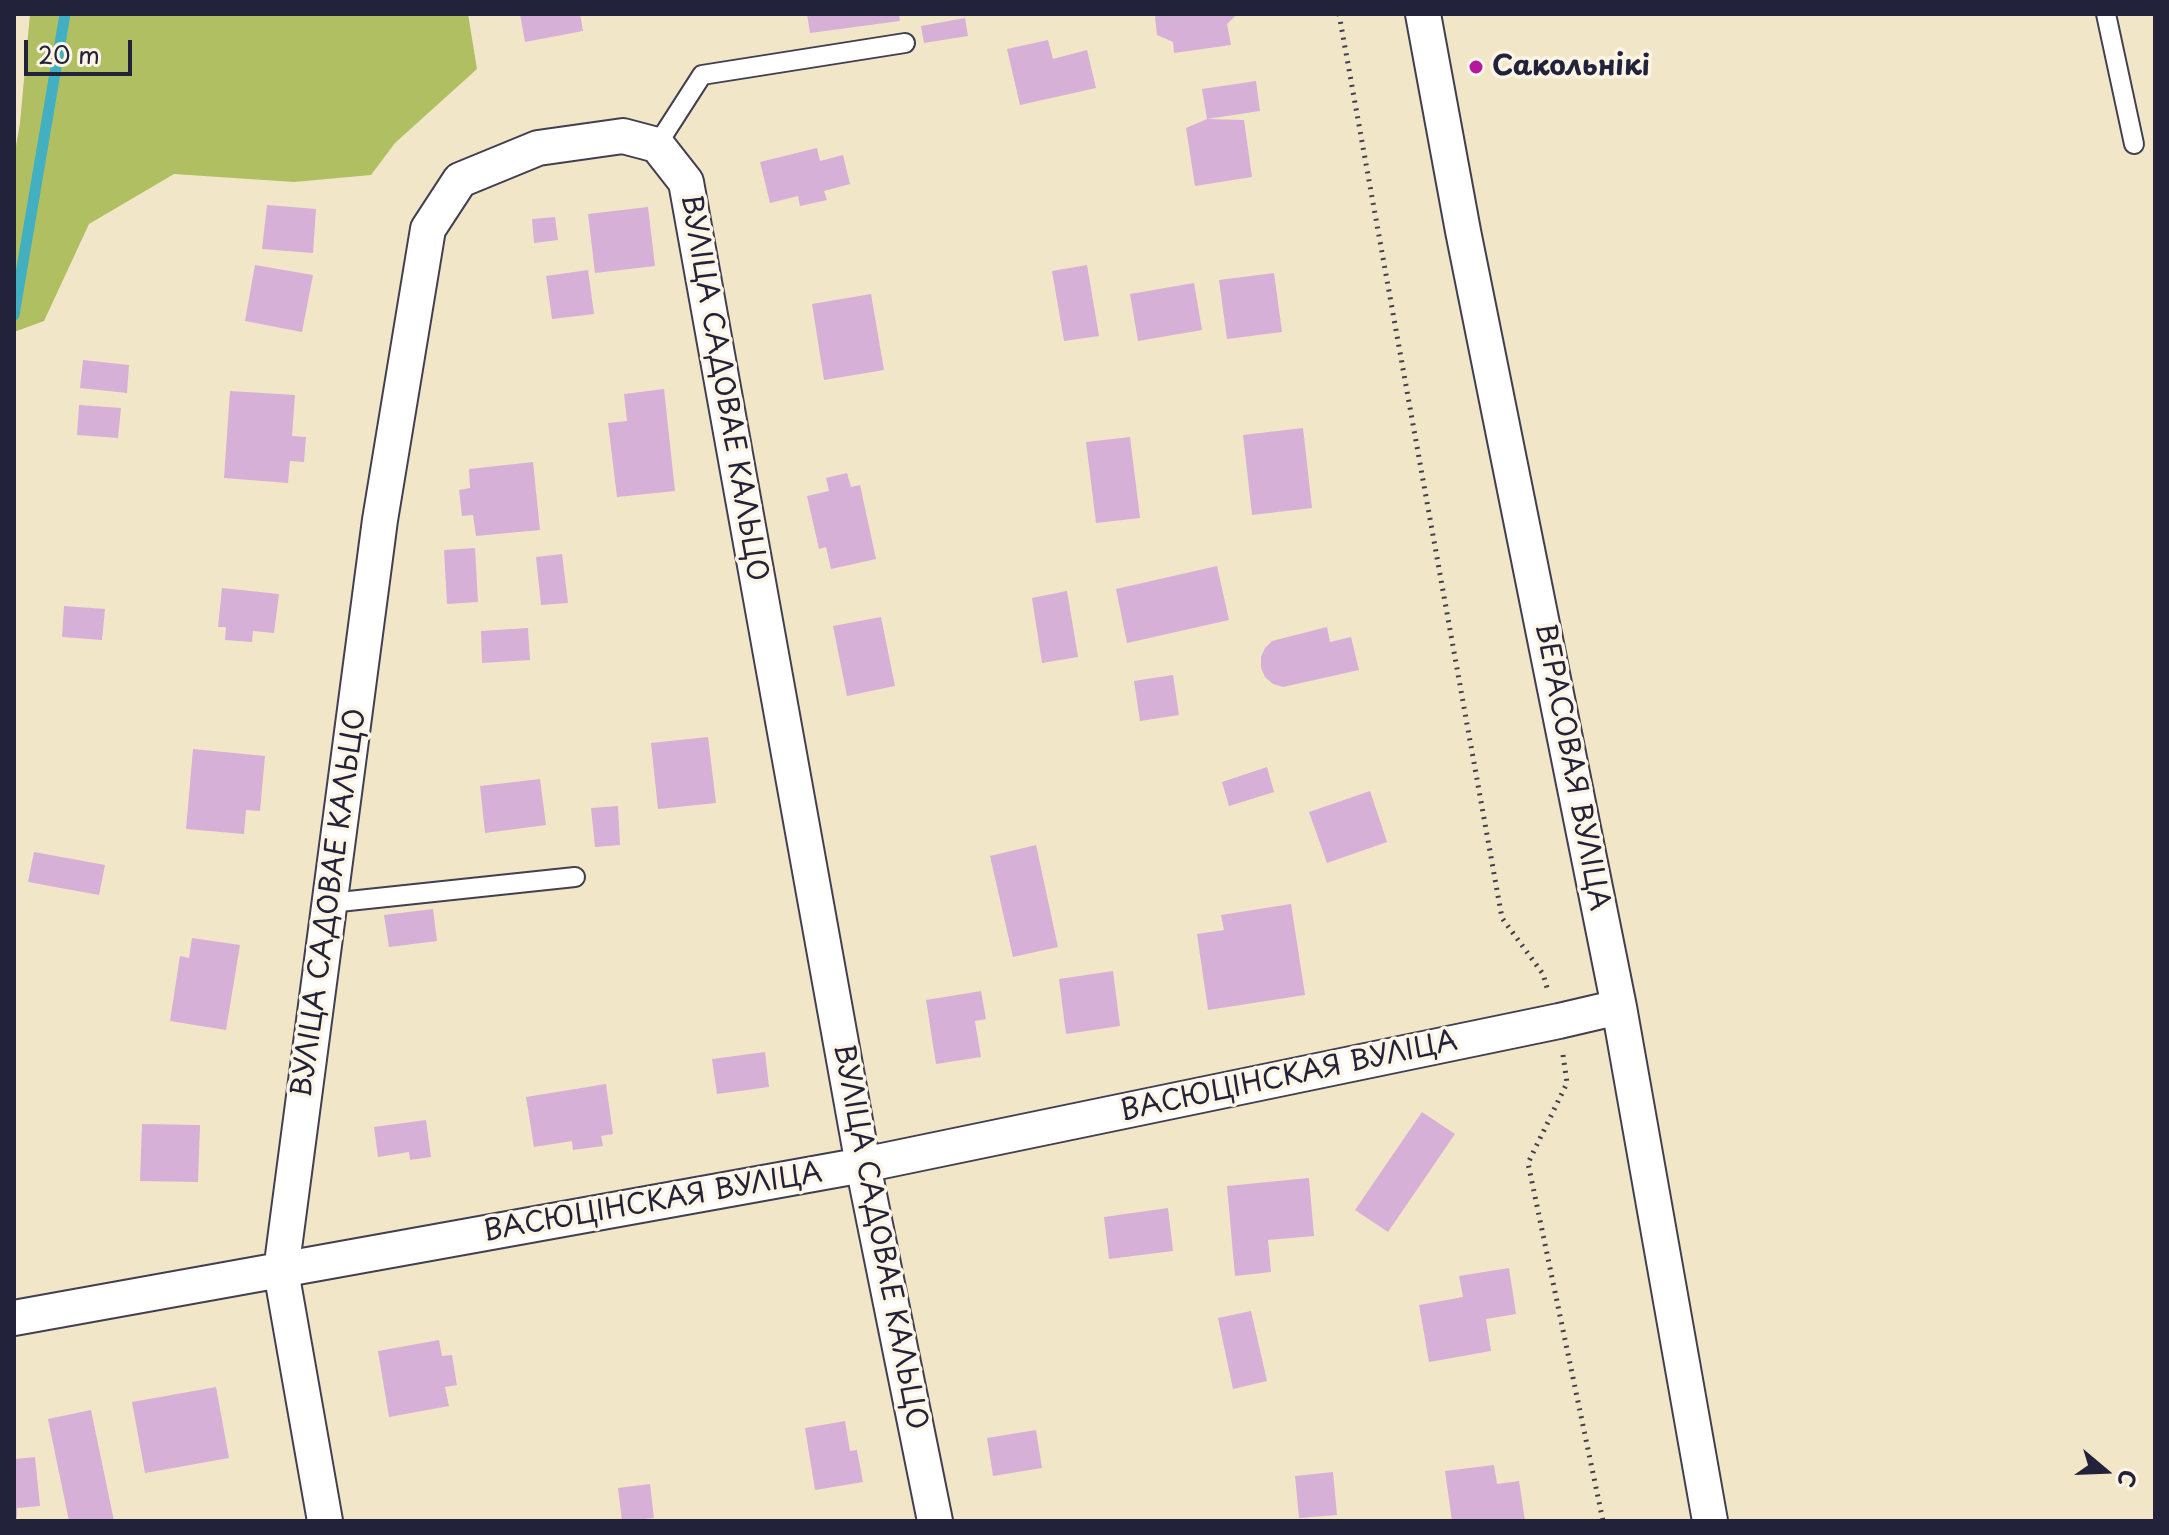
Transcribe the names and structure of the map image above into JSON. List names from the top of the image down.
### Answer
{
  "streets": {
    "street": ["ВУЛІЦА САДОВАЕ КАЛЬЦО", "ВЕРАСОВАЯ ВУЛІЦА", "ВАСЮЦІНСКАЯ ВУЛІЦА"]
  },
  "crossings": [
    ["ВУЛІЦА САДОВАЕ КАЛЬЦО", "ВАСЮЦІНСКАЯ ВУЛІЦА"],
    ["ВЕРАСОВАЯ ВУЛІЦА", "ВАСЮЦІНСКАЯ ВУЛІЦА"]
  ],
  "places": ["Сакольнікі"],
  "scale_bar": "20 m",
  "north": "right"
}
